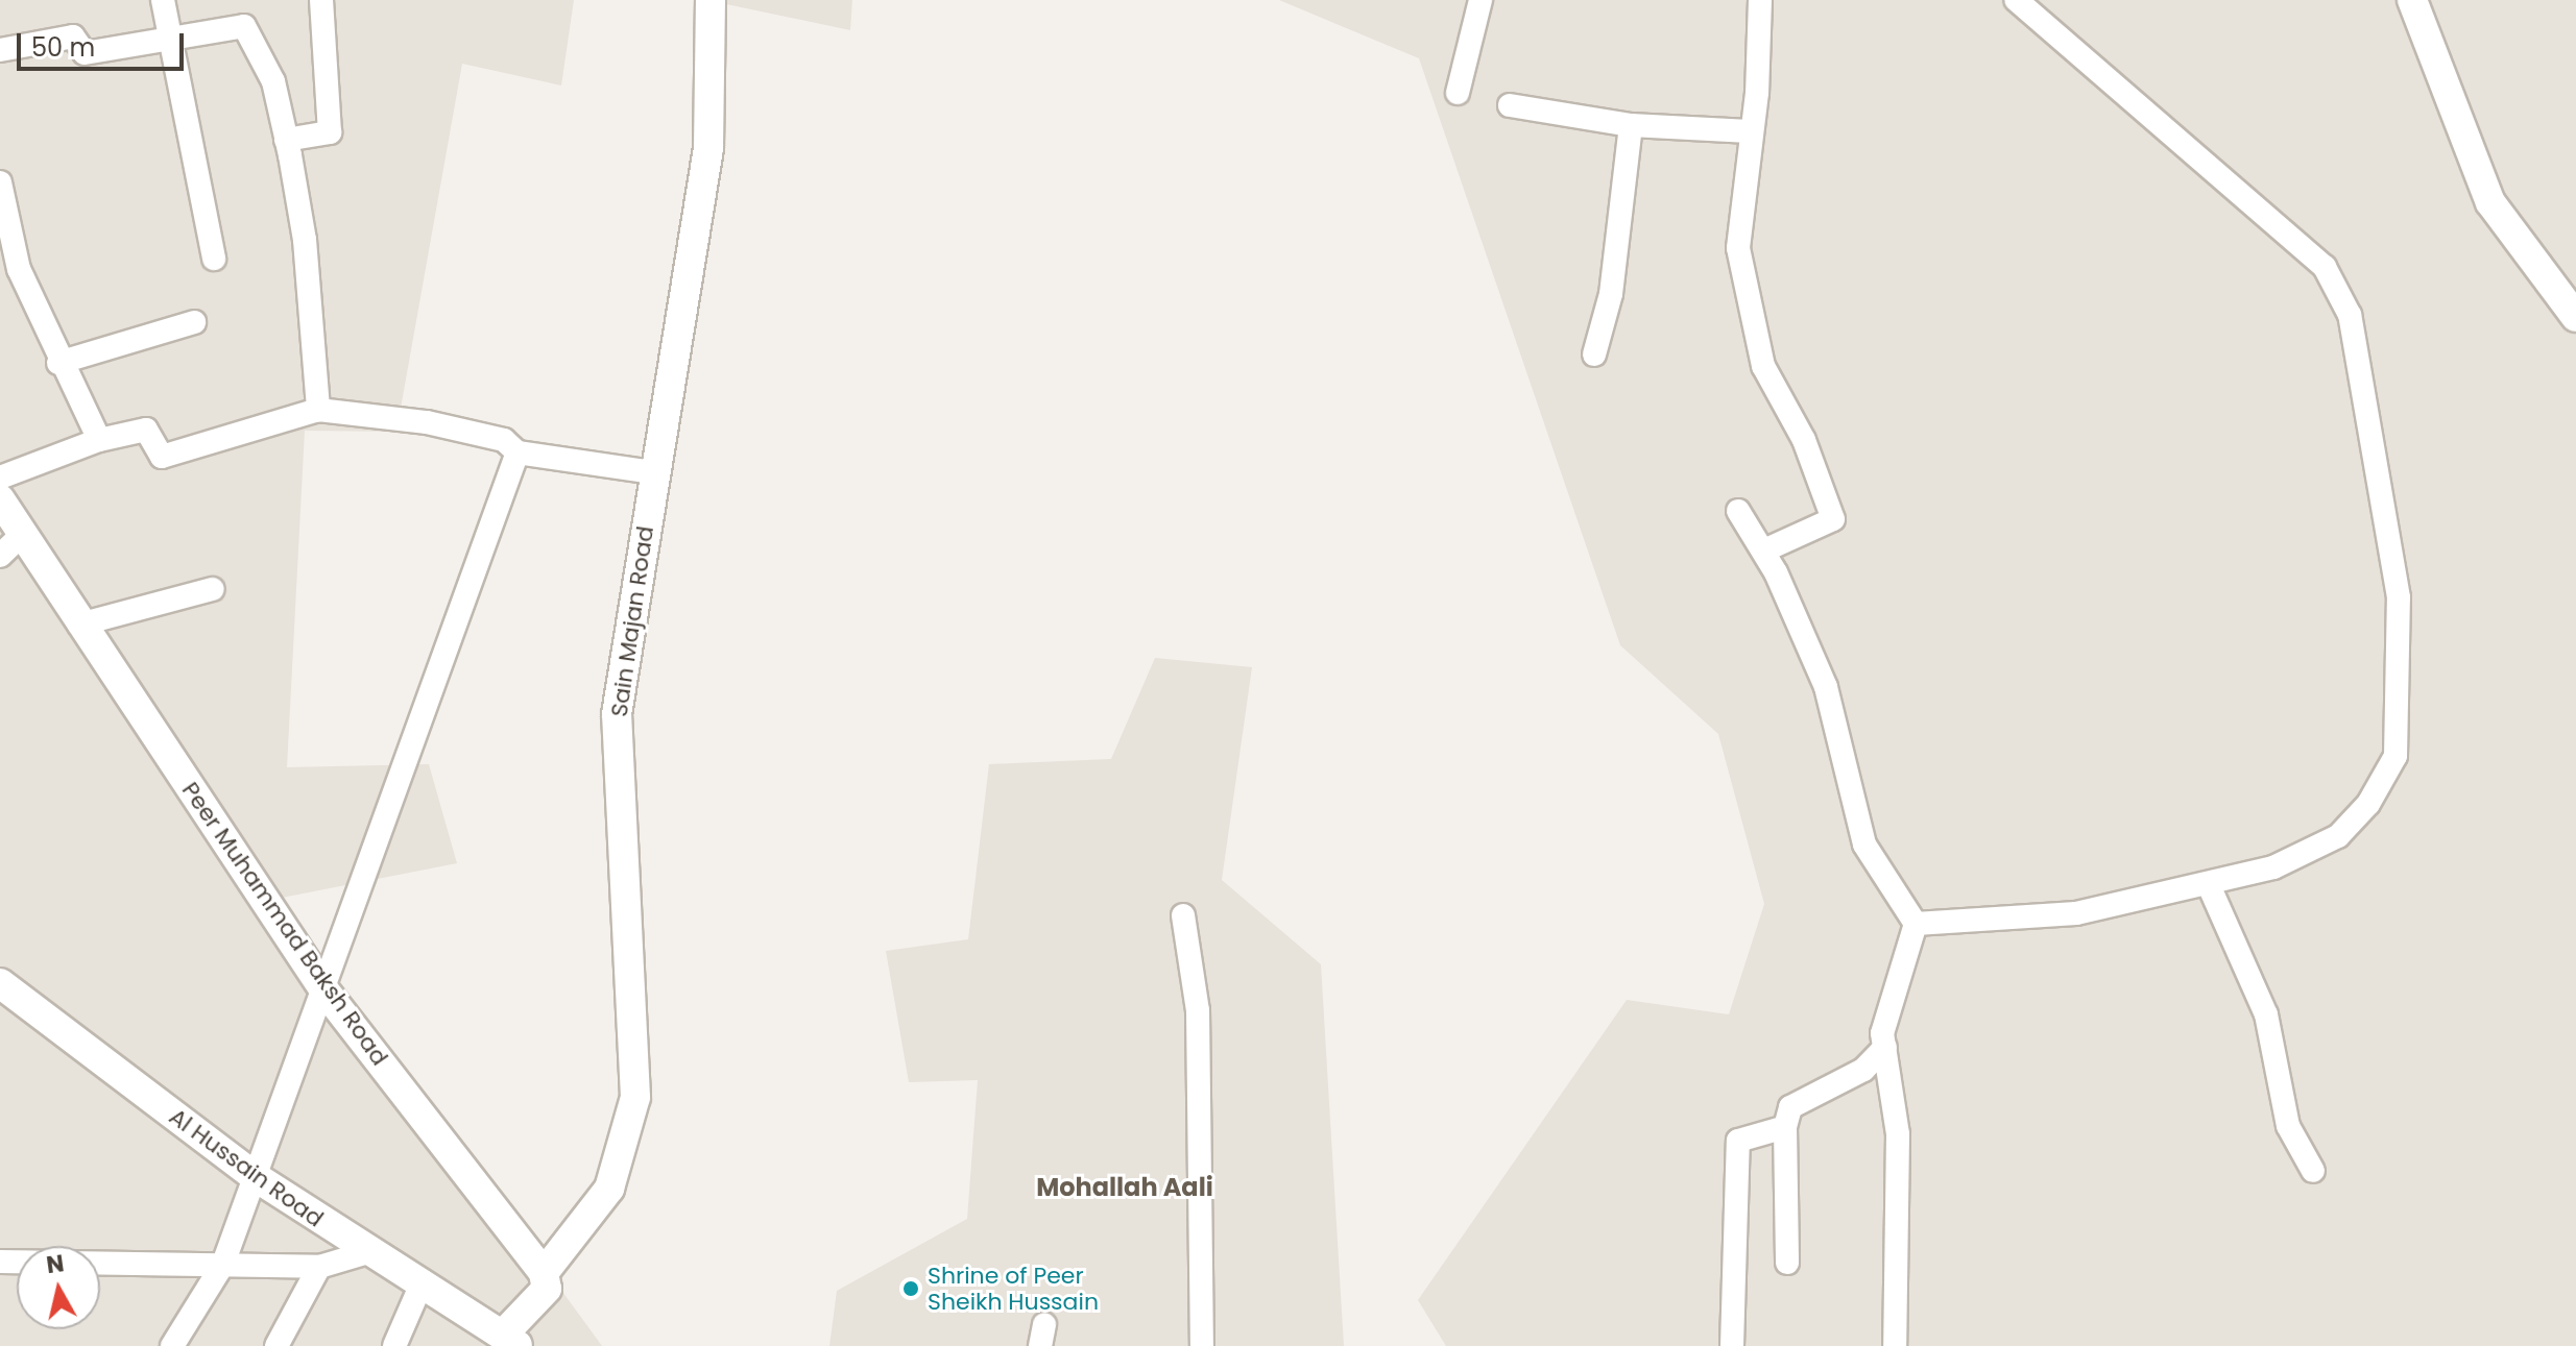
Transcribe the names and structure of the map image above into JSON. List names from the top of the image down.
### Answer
{
  "streets": {
    "street": ["Sain Majan Road", "Peer Muhammad Baksh Road", "Al Hussain Road"]
  },
  "crossings": [
    ["Sain Majan Road", "Peer Muhammad Baksh Road"]
  ],
  "districts": ["Mohallah Aali"],
  "places": ["Shrine of Peer Sheikh Hussain"],
  "scale_bar": "50 m",
  "north": "top"
}
